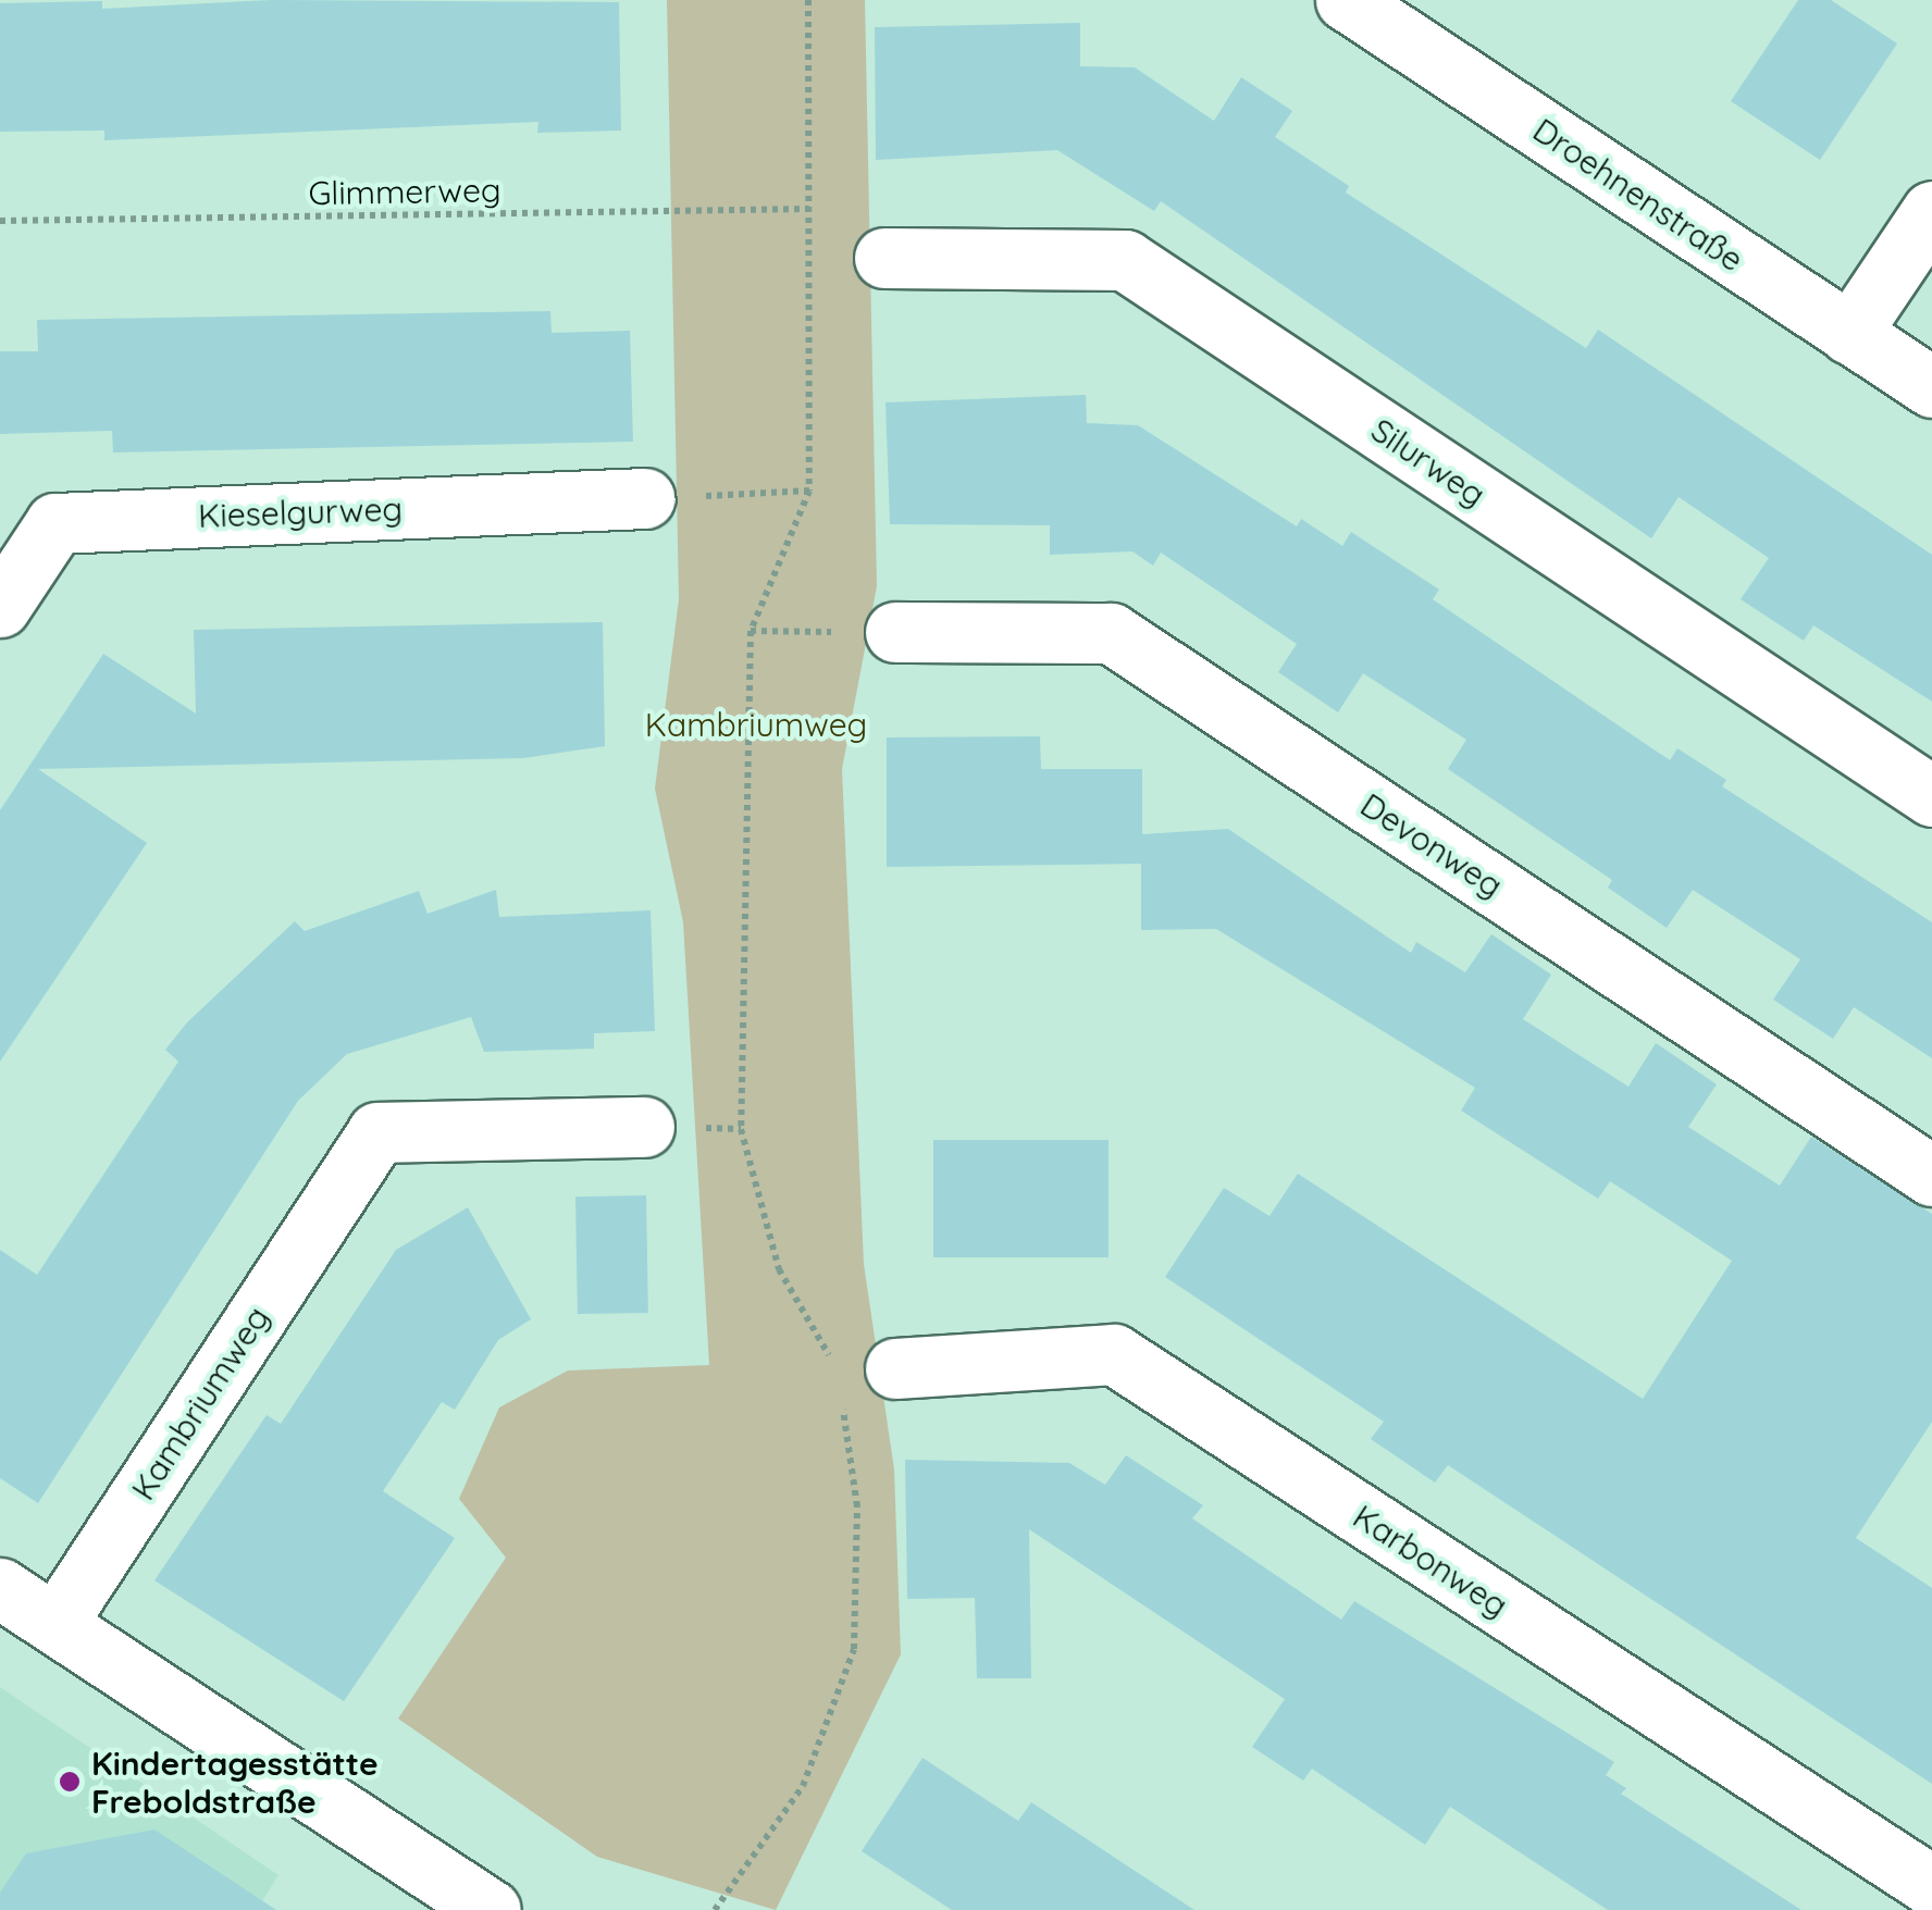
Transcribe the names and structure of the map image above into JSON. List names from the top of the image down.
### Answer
{
  "streets": {
    "street": [
      "Droehnenstraße",
      "Silurweg",
      "Kieselgurweg",
      "Devonweg",
      "Kambriumweg",
      "Karbonweg"
    ],
    "path": ["Glimmerweg"]
  },
  "parks": ["Kambriumweg"],
  "places": ["Kindertagesstätte Freboldstraße"]
}
